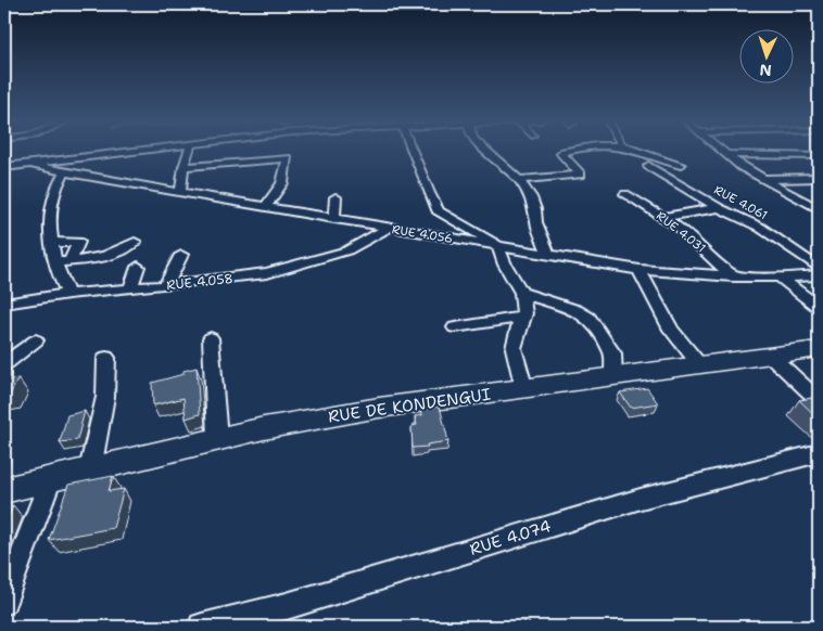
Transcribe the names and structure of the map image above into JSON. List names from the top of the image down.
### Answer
{
  "streets": {
    "main road": ["RUE DE KONDENGUI"],
    "street": [
      "RUE 4.061",
      "RUE 4.031",
      "RUE 4.056",
      "RUE 4.058",
      "RUE 4.074"
    ]
  },
  "crossings": [
    ["RUE 4.031", "RUE 4.056"],
    ["RUE 4.056", "RUE 4.058"]
  ],
  "north": "bottom"
}
